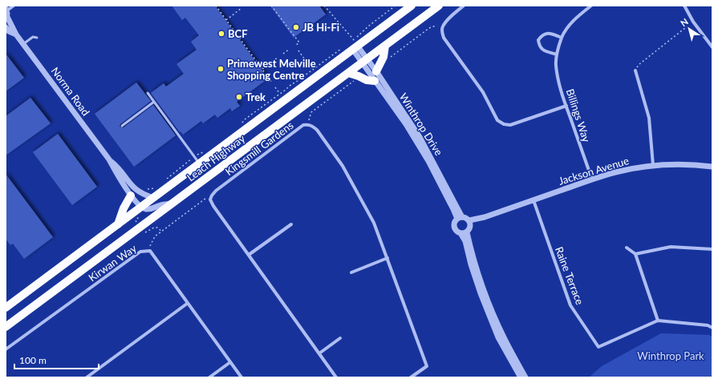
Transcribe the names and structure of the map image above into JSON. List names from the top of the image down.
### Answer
{
  "streets": {
    "highway": ["Leach Highway"],
    "street": [
      "Norma Road",
      "Billings Way",
      "Winthrop Drive",
      "Kingsmill Gardens",
      "Jackson Avenue",
      "Kirwan Way",
      "Raine Terrace"
    ]
  },
  "crossings": [
    ["Norma Road", "Leach Highway"],
    ["Billings Way", "Jackson Avenue"],
    ["Winthrop Drive", "Leach Highway"],
    ["Winthrop Drive", "Jackson Avenue"],
    ["Jackson Avenue", "Raine Terrace"]
  ],
  "parks": ["Winthrop Park"],
  "places": [
    "JB Hi-Fi",
    "BCF",
    "Primewest Melville Shopping Centre",
    "Trek"
  ],
  "scale_bar": "100 m",
  "north": "top left"
}
